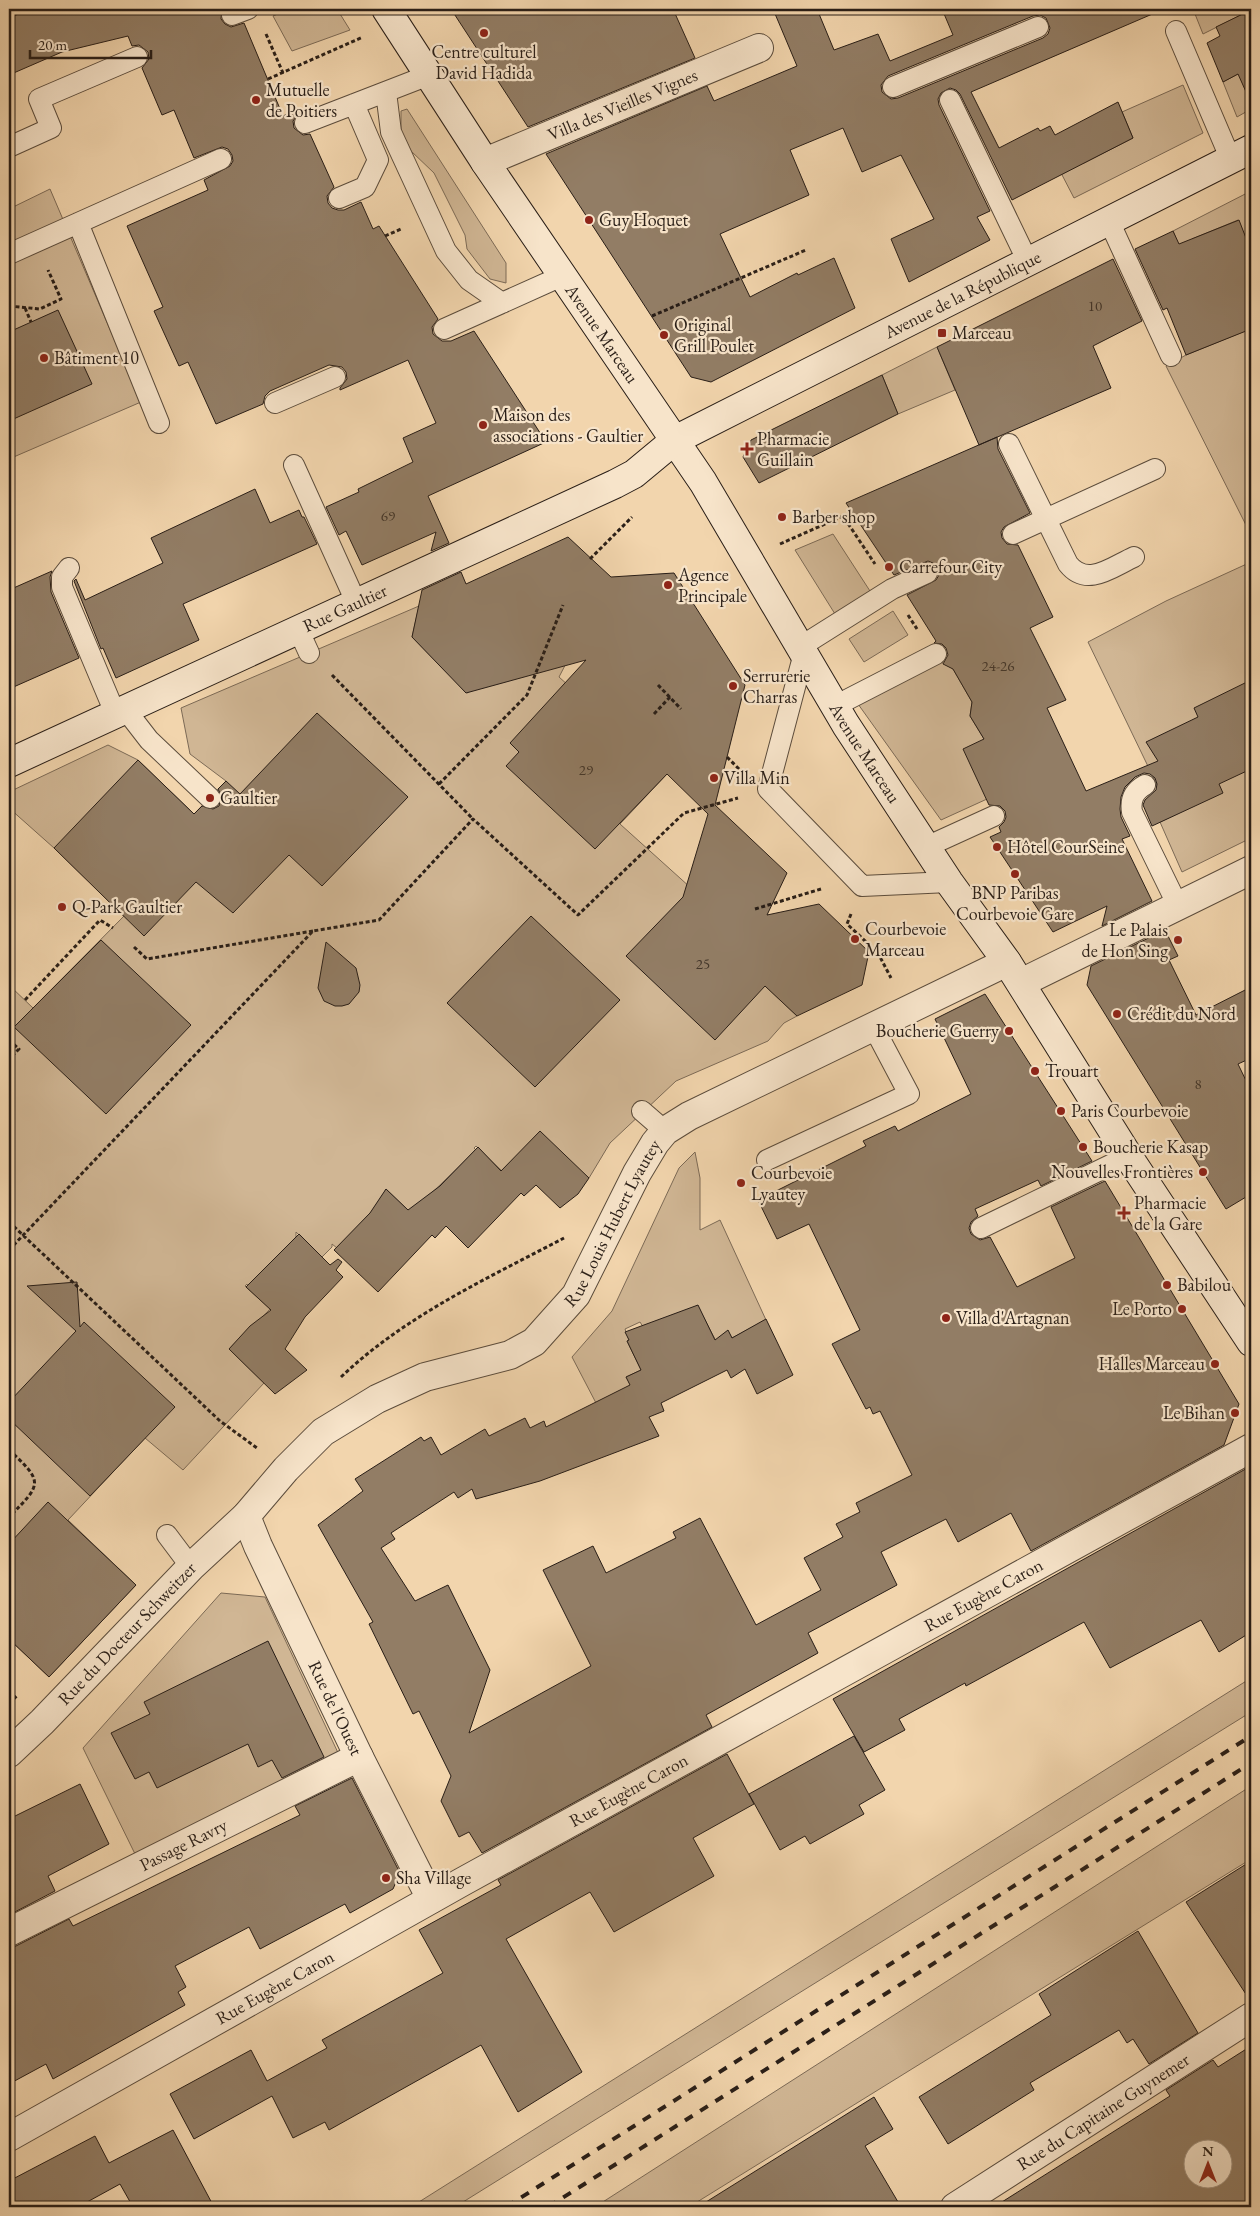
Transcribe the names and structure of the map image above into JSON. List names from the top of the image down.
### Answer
{
  "streets": {
    "street": [
      "Villa des Vieilles Vignes",
      "Avenue de la République",
      "Avenue Marceau",
      "Rue Gaultier",
      "Rue Louis Hubert Lyautey",
      "Rue Eugène Caron",
      "Rue du Docteur Schweitzer",
      "Rue de l'Ouest",
      "Passage Ravry",
      "Rue du Capitaine Guynemer"
    ]
  },
  "crossings": [
    ["Villa des Vieilles Vignes", "Avenue Marceau"],
    ["Avenue de la République", "Avenue Marceau"],
    ["Avenue de la République", "Rue Gaultier"],
    ["Avenue Marceau", "Rue Gaultier"],
    ["Avenue Marceau", "Rue Louis Hubert Lyautey"],
    ["Rue Louis Hubert Lyautey", "Rue du Docteur Schweitzer"],
    ["Rue Louis Hubert Lyautey", "Rue de l'Ouest"],
    ["Rue Eugène Caron", "Rue de l'Ouest"],
    ["Rue du Docteur Schweitzer", "Rue de l'Ouest"],
    ["Rue de l'Ouest", "Passage Ravry"]
  ],
  "places": {
    "other": [
      "Centre culturel David Hadida",
      "Mutuelle de Poitiers",
      "Guy Hoquet",
      "Original Grill Poulet",
      "Bâtiment 10",
      "Maison des associations - Gaultier",
      "Barber shop",
      "Carrefour City",
      "Agence Principale",
      "Serrurerie Charras",
      "Villa Min",
      "Gaultier",
      "Hôtel CourSeine",
      "BNP Paribas Courbevoie Gare",
      "Q-Park Gaultier",
      "Courbevoie Marceau",
      "Le Palais de Hon Sing",
      "Crédit du Nord",
      "Boucherie Guerry",
      "Trouart",
      "Paris Courbevoie",
      "Boucherie Kasap",
      "Nouvelles Frontières",
      "Courbevoie Lyautey",
      "Babilou",
      "Le Porto",
      "Villa d'Artagnan",
      "Halles Marceau",
      "Le Bihan",
      "Sha Village"
    ],
    "transit": ["Marceau"],
    "health": ["Pharmacie Guillain", "Pharmacie de la Gare"]
  },
  "house_numbers": [
    "10",
    "69",
    "24-26",
    "29",
    "25",
    "8"
  ],
  "scale_bar": "20 m",
  "north": "top"
}
